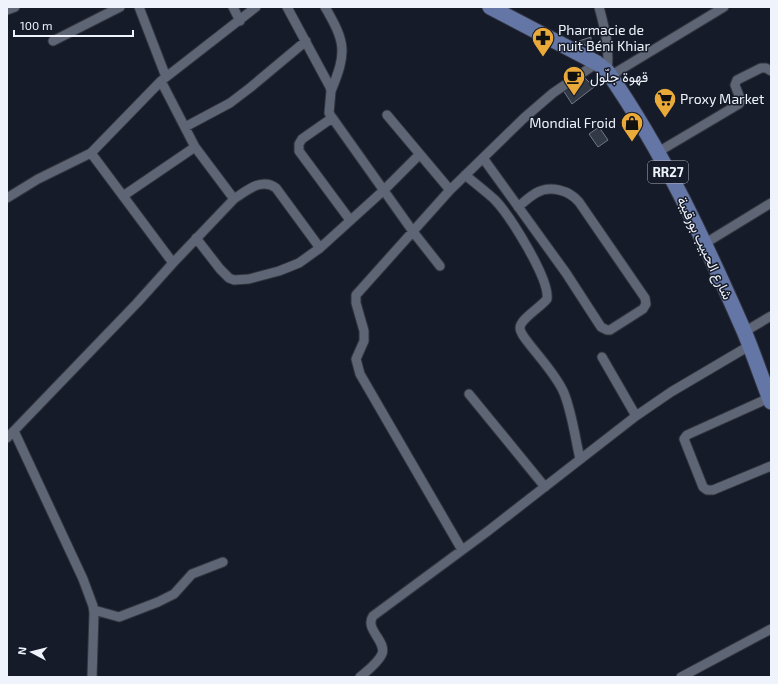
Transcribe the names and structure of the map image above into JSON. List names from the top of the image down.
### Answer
{
  "streets": {
    "main road": ["RR27", "شارع الحبيب بورقيبة"]
  },
  "places": {
    "pharmacy": ["Pharmacie de nuit Béni Khiar"],
    "cafe": ["قهوة جلّول"],
    "supermarket": ["Proxy Market"],
    "shop": ["Mondial Froid"]
  },
  "scale_bar": "100 m",
  "north": "left"
}
